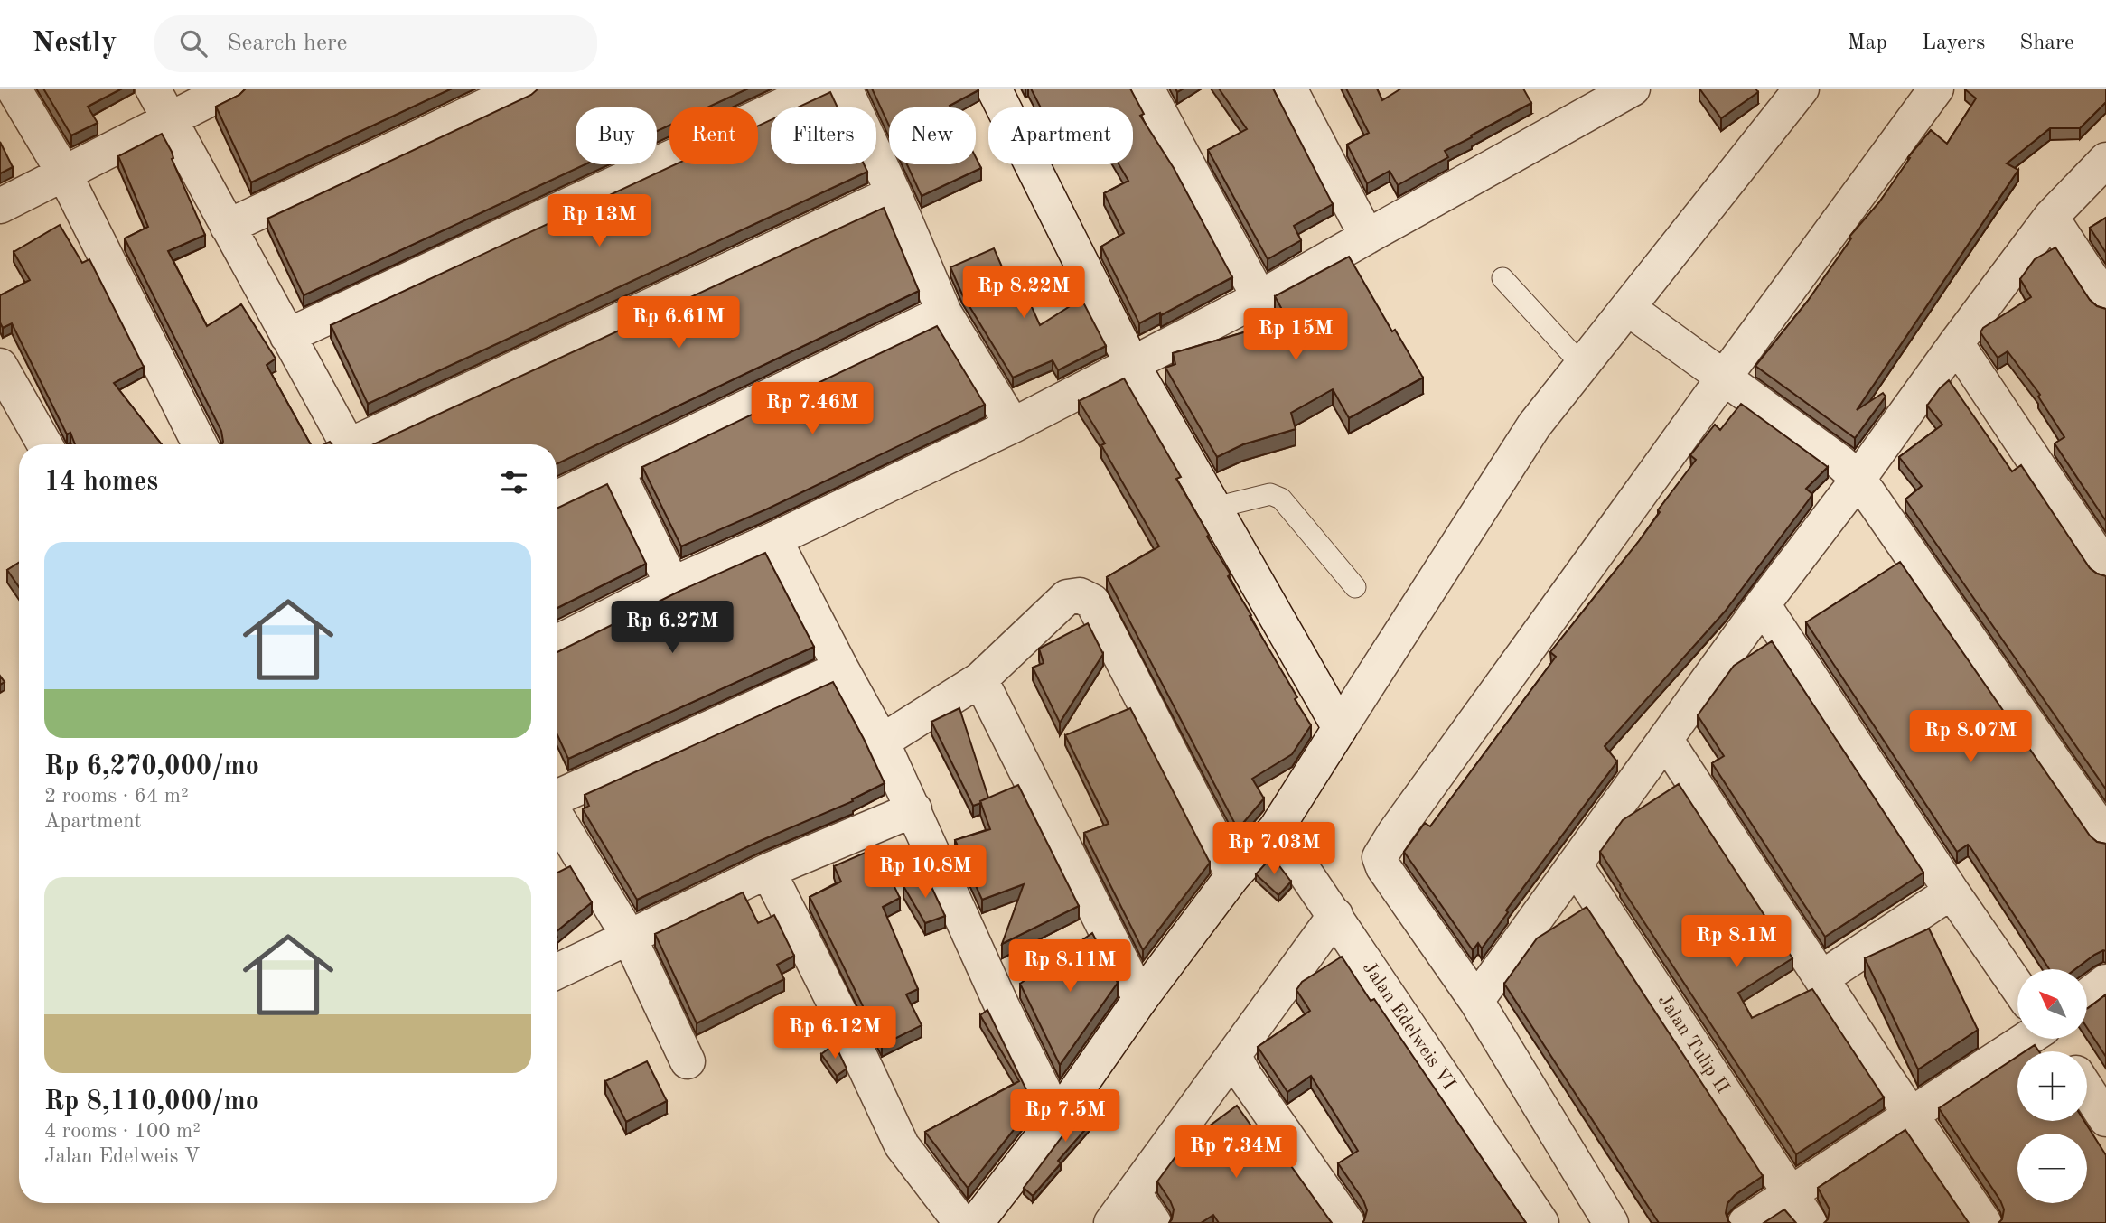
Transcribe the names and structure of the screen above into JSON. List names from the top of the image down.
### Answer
{
  "streets": {
    "street": ["Jalan Edelweis VI", "Jalan Tulip II"]
  },
  "north": "top left",
  "page": {
    "header": "Nestly",
    "search": "Search here",
    "nav": ["Map", "Layers", "Share"],
    "chip": [
      "Buy",
      "Rent",
      "Filters",
      "New",
      "Apartment"
    ],
    "price": [
      "Rp 13M",
      "Rp 8.22M",
      "Rp 6.61M",
      "Rp 15M",
      "Rp 7.46M",
      "Rp 6.27M",
      "Rp 8.07M",
      "Rp 7.03M",
      "Rp 10.8M",
      "Rp 8.1M",
      "Rp 8.11M",
      "Rp 6.12M",
      "Rp 7.5M",
      "Rp 7.34M"
    ],
    "heading": "14 homes",
    "list": [
      {
        "name": "Rp 6,270,000/mo",
        "note": "2 rooms · 64 m² · Apartment"
      },
      {
        "name": "Rp 8,110,000/mo",
        "note": "4 rooms · 100 m² · Jalan Edelweis V"
      }
    ],
    "map_buttons": ["+", "−"]
  }
}
